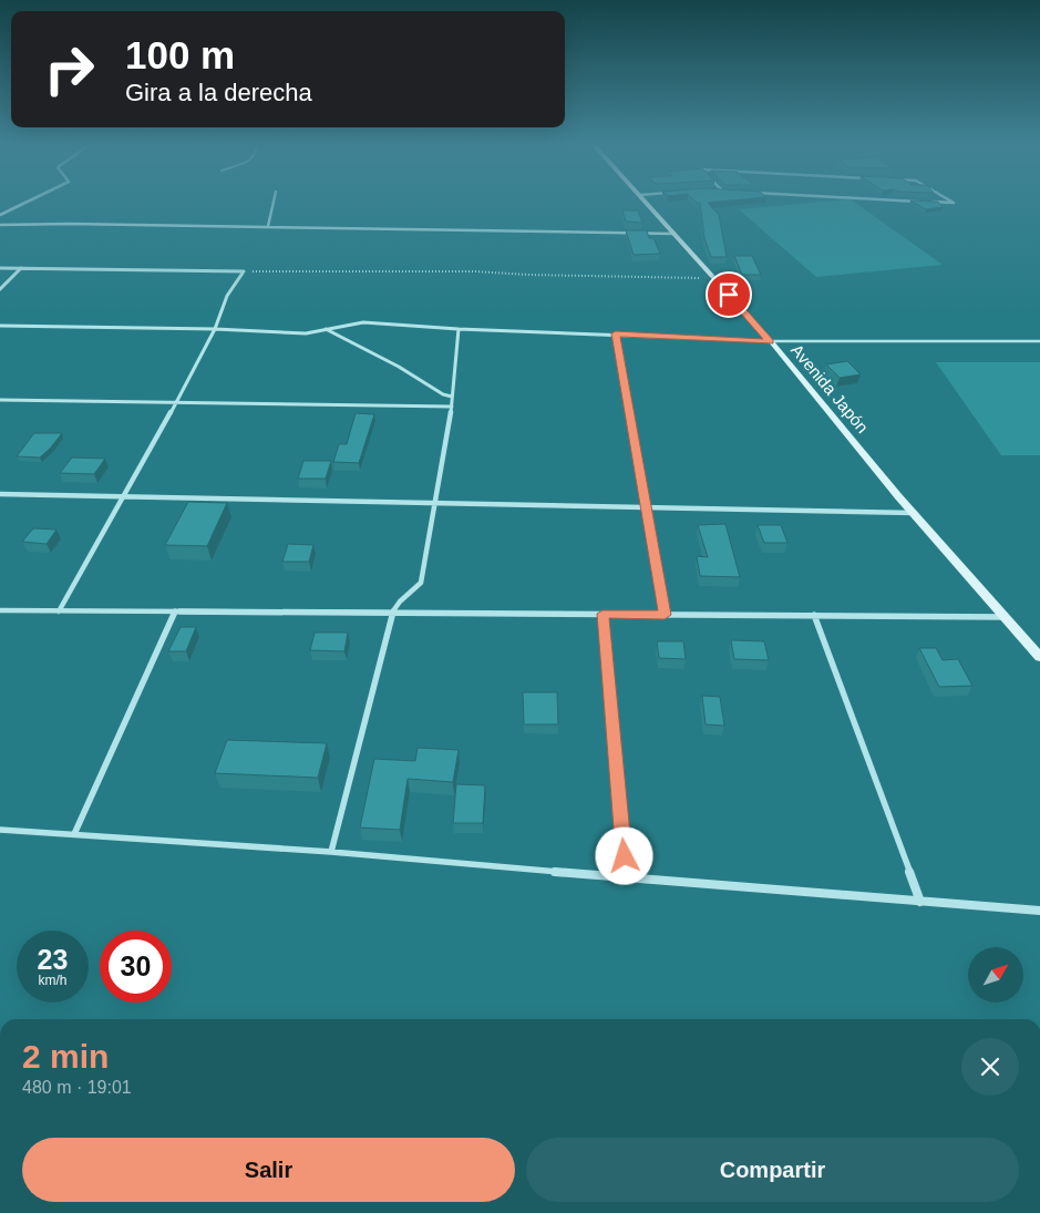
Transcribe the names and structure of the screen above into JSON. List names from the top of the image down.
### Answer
{
  "streets": {
    "street": ["Avenida Japón"]
  },
  "north": "top right",
  "page": {
    "turn": ["100 m", "Gira a la derecha"],
    "speed": "23 km/h",
    "limit": "30",
    "heading": ["2 min", "480 m · 19:01"],
    "buttons": ["Salir", "Compartir"]
  }
}
